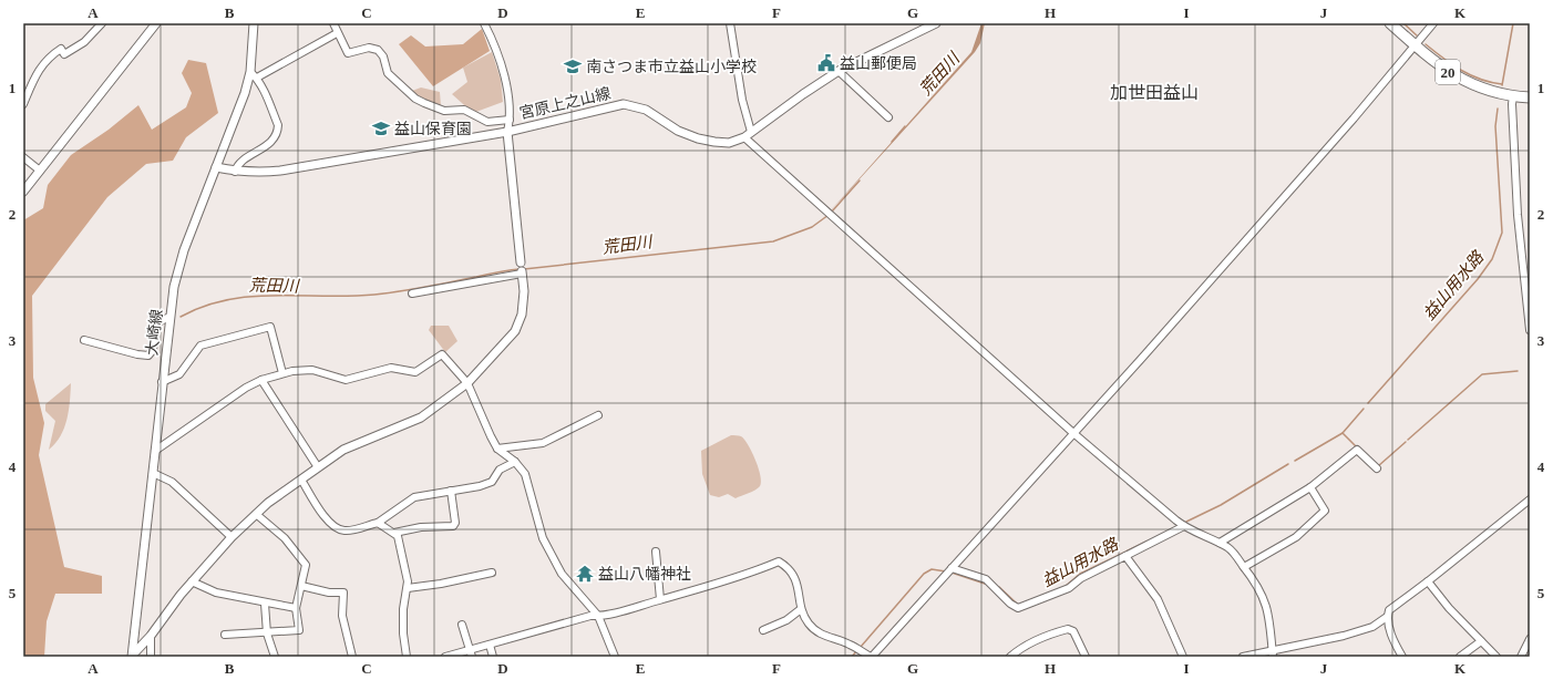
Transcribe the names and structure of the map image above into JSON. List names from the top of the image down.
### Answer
{
  "streets": {
    "main road": ["20"],
    "street": ["宮原上之山線", "大崎線"]
  },
  "crossings": [
    ["宮原上之山線", "大崎線"]
  ],
  "districts": ["加世田益山"],
  "water": ["荒田川", "益山用水路"],
  "places": {
    "public building": ["益山郵便局"],
    "school or university": ["南さつま市立益山小学校", "益山保育園"],
    "temple": ["益山八幡神社"]
  },
  "grid": {
    "columns": [
      "A",
      "B",
      "C",
      "D",
      "E",
      "F",
      "G",
      "H",
      "I",
      "J",
      "K"
    ],
    "rows": [
      "1",
      "2",
      "3",
      "4",
      "5"
    ]
  }
}
